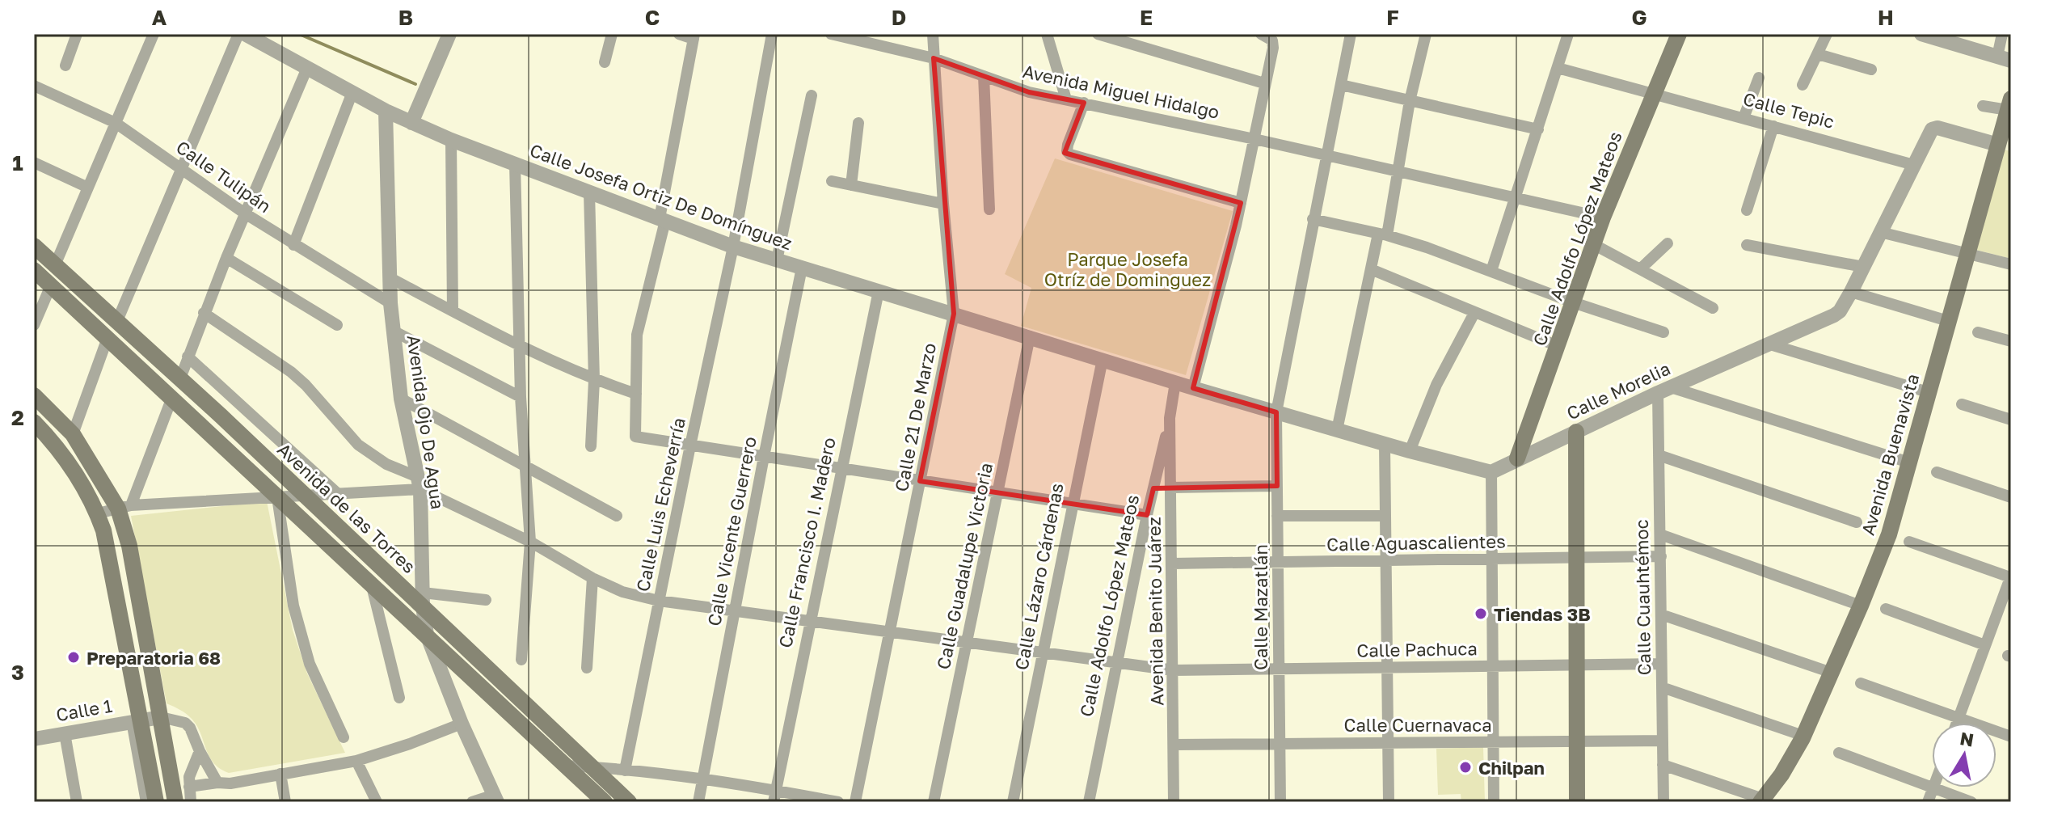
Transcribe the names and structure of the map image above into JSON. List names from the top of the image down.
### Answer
{
  "streets": {
    "main road": ["Calle Adolfo López Mateos", "Avenida Buenavista", "Avenida de las Torres"],
    "street": [
      "Avenida Miguel Hidalgo",
      "Calle Tepic",
      "Calle Tulipán",
      "Calle Josefa Ortiz De Domínguez",
      "Calle Morelia",
      "Calle 21 De Marzo",
      "Avenida Ojo De Agua",
      "Calle Luis Echeverría",
      "Calle Vicente Guerrero",
      "Calle Francisco I. Madero",
      "Calle Aguascalientes",
      "Calle Guadalupe Victoria",
      "Calle Lázaro Cárdenas",
      "Calle Cuauhtémoc",
      "Calle Mazatlán",
      "Avenida Benito Juárez",
      "Calle Pachuca",
      "Calle 1",
      "Calle Cuernavaca"
    ]
  },
  "crossings": [
    ["Avenida Miguel Hidalgo", "Calle Adolfo López Mateos"],
    ["Avenida Miguel Hidalgo", "Calle 21 De Marzo"],
    ["Avenida Miguel Hidalgo", "Calle Mazatlán"],
    ["Calle Tepic", "Calle Adolfo López Mateos"],
    ["Calle Tulipán", "Avenida Ojo De Agua"],
    ["Calle Josefa Ortiz De Domínguez", "Calle 21 De Marzo"],
    ["Calle Josefa Ortiz De Domínguez", "Avenida Ojo De Agua"],
    ["Calle Josefa Ortiz De Domínguez", "Calle Luis Echeverría"],
    ["Calle Josefa Ortiz De Domínguez", "Calle Vicente Guerrero"],
    ["Calle Josefa Ortiz De Domínguez", "Calle Francisco I. Madero"],
    ["Calle Josefa Ortiz De Domínguez", "Calle Guadalupe Victoria"],
    ["Calle Josefa Ortiz De Domínguez", "Calle Lázaro Cárdenas"],
    ["Calle Josefa Ortiz De Domínguez", "Avenida Benito Juárez"],
    ["Calle Adolfo López Mateos", "Calle Morelia"],
    ["Calle Adolfo López Mateos", "Avenida Benito Juárez"],
    ["Calle Adolfo López Mateos", "Calle Pachuca"],
    ["Calle Morelia", "Calle Cuauhtémoc"],
    ["Calle 21 De Marzo", "Calle Pachuca"],
    ["Avenida Ojo De Agua", "Avenida de las Torres"],
    ["Avenida Ojo De Agua", "Calle Pachuca"],
    ["Calle Luis Echeverría", "Calle Pachuca"],
    ["Calle Vicente Guerrero", "Calle Pachuca"],
    ["Calle Francisco I. Madero", "Calle Pachuca"],
    ["Calle Aguascalientes", "Calle Cuauhtémoc"],
    ["Calle Aguascalientes", "Calle Mazatlán"],
    ["Calle Aguascalientes", "Avenida Benito Juárez"],
    ["Calle Guadalupe Victoria", "Calle Pachuca"],
    ["Calle Lázaro Cárdenas", "Calle Pachuca"],
    ["Calle Cuauhtémoc", "Calle Pachuca"],
    ["Calle Cuauhtémoc", "Calle Cuernavaca"],
    ["Calle Mazatlán", "Calle Pachuca"],
    ["Calle Mazatlán", "Calle Cuernavaca"],
    ["Avenida Benito Juárez", "Calle Pachuca"],
    ["Avenida Benito Juárez", "Calle Cuernavaca"]
  ],
  "parks": ["Parque Josefa Otríz de Dominguez"],
  "places": ["Tiendas 3B", "Preparatoria 68", "Chilpan"],
  "north": "top",
  "grid": {
    "columns": [
      "A",
      "B",
      "C",
      "D",
      "E",
      "F",
      "G",
      "H"
    ],
    "rows": ["1", "2", "3"]
  }
}
